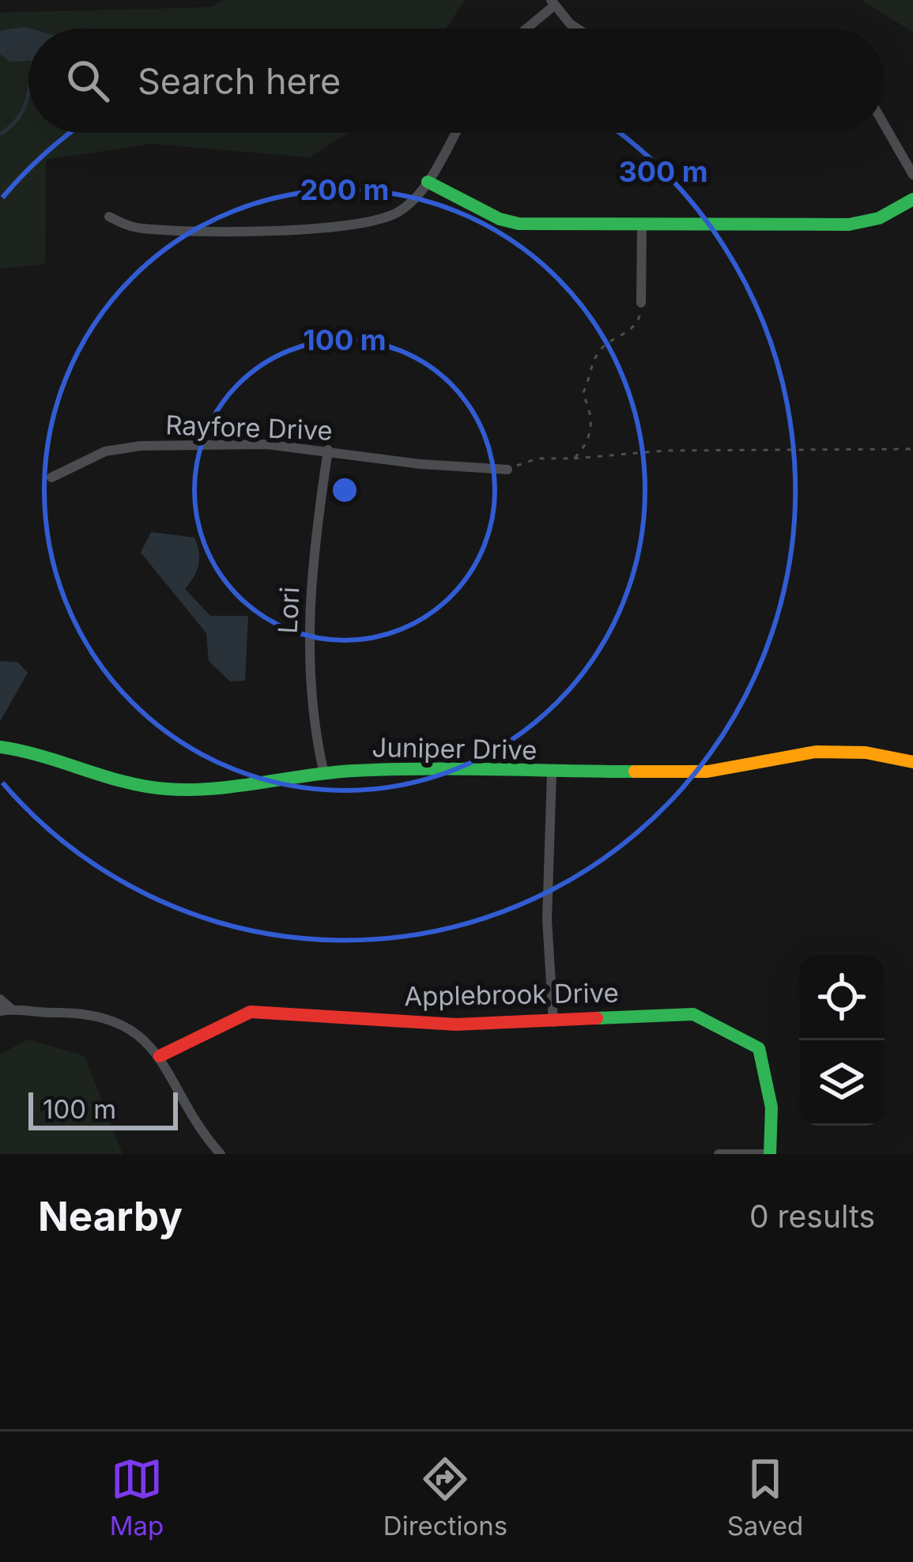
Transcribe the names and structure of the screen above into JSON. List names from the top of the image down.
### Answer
{
  "streets": {
    "street": [
      "Rayfore Drive",
      "Lori",
      "Juniper Drive",
      "Applebrook Drive"
    ]
  },
  "crossings": [
    ["Rayfore Drive", "Lori"],
    ["Lori", "Juniper Drive"]
  ],
  "scale_bar": "100 m",
  "page": {
    "search": "Search here",
    "scale": "100 m",
    "heading": ["Nearby", "0 results"],
    "nav": ["Map", "Directions", "Saved"]
  },
  "rings": ["300 m", "200 m", "100 m"]
}
